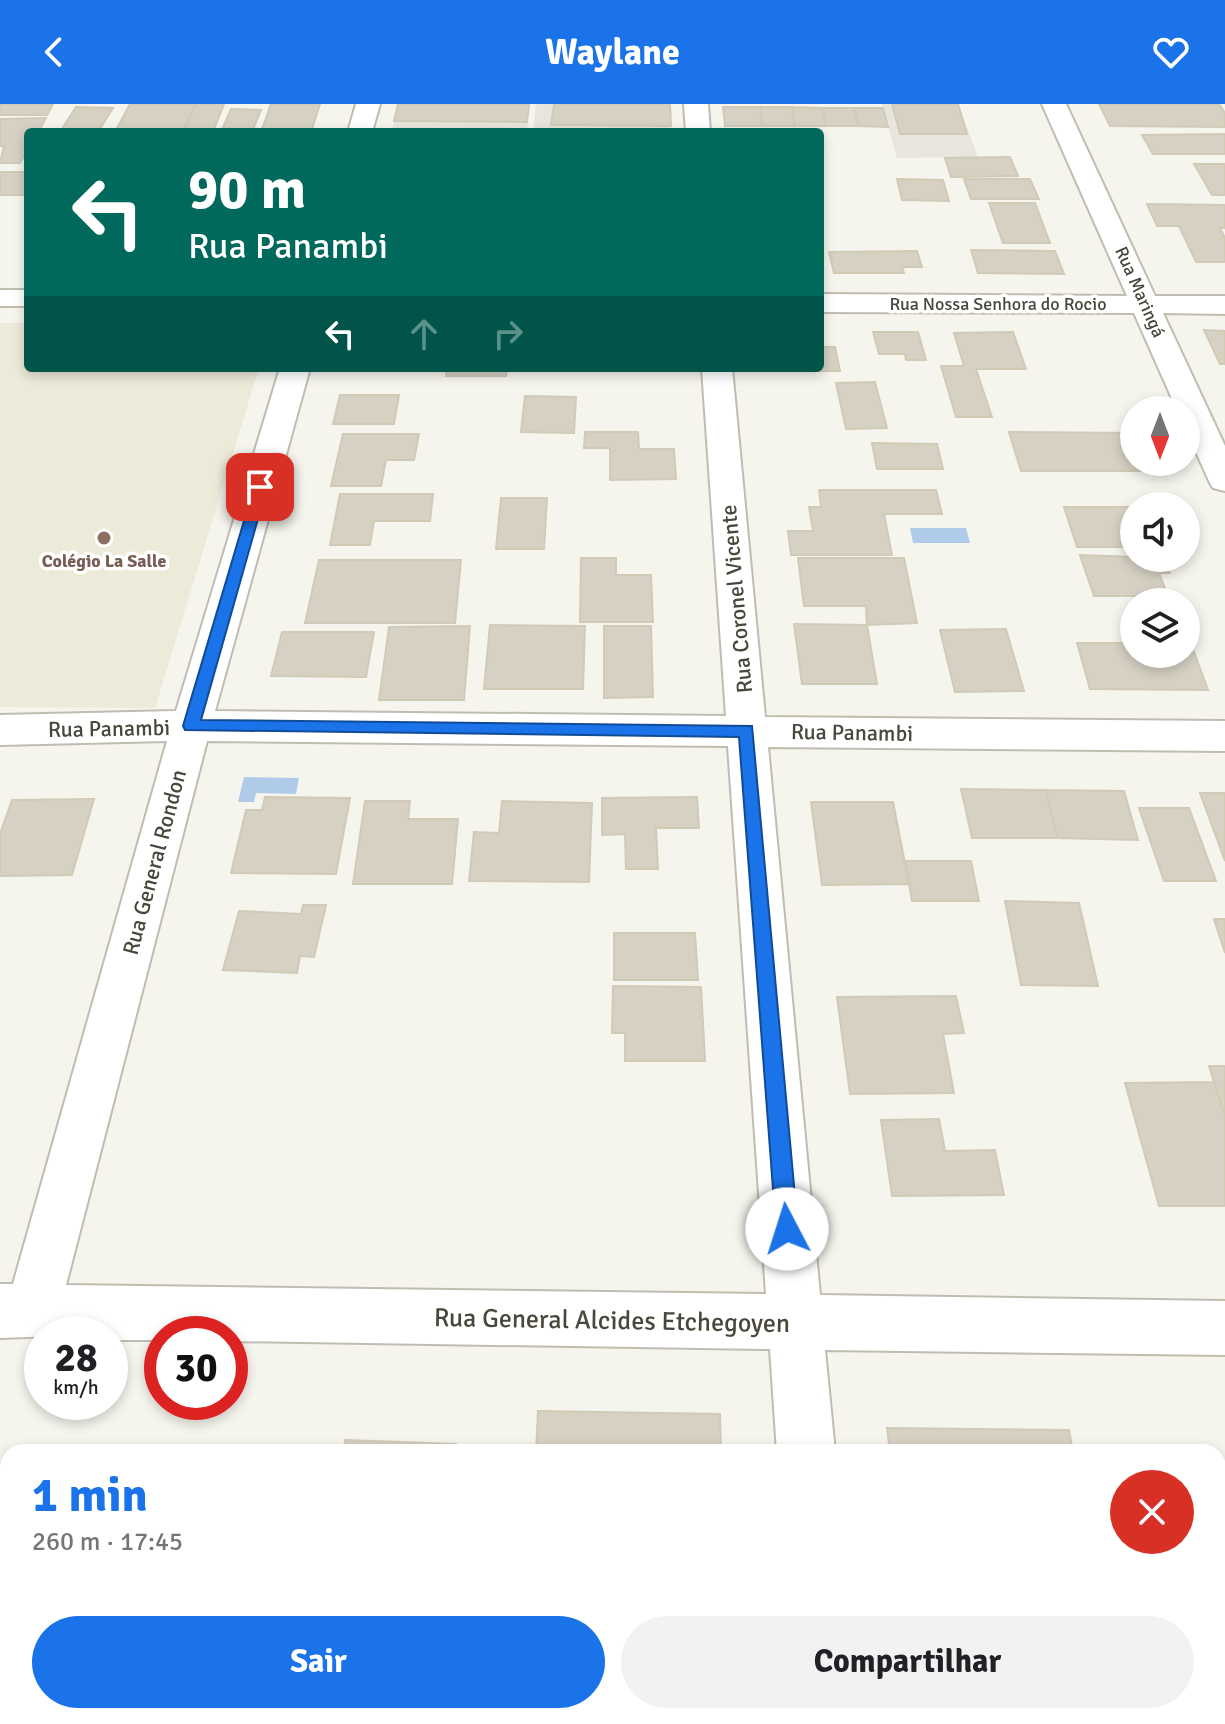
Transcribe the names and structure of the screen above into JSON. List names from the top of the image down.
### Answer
{
  "streets": {
    "street": [
      "Rua Maringá",
      "Rua Nossa Senhora do Rocio",
      "Rua Coronel Vicente",
      "Rua Panambi",
      "Rua General Rondon",
      "Rua General Alcides Etchegoyen"
    ]
  },
  "crossings": [
    ["Rua Maringá", "Rua Nossa Senhora do Rocio"],
    ["Rua Coronel Vicente", "Rua Panambi"],
    ["Rua Coronel Vicente", "Rua General Alcides Etchegoyen"],
    ["Rua Panambi", "Rua General Rondon"],
    ["Rua General Rondon", "Rua General Alcides Etchegoyen"]
  ],
  "places": ["Colégio La Salle"],
  "north": "bottom",
  "page": {
    "header": "Waylane",
    "turn": ["90 m", "Rua Panambi"],
    "speed": "28 km/h",
    "limit": "30",
    "heading": ["1 min", "260 m · 17:45"],
    "buttons": ["Sair", "Compartilhar"]
  }
}
